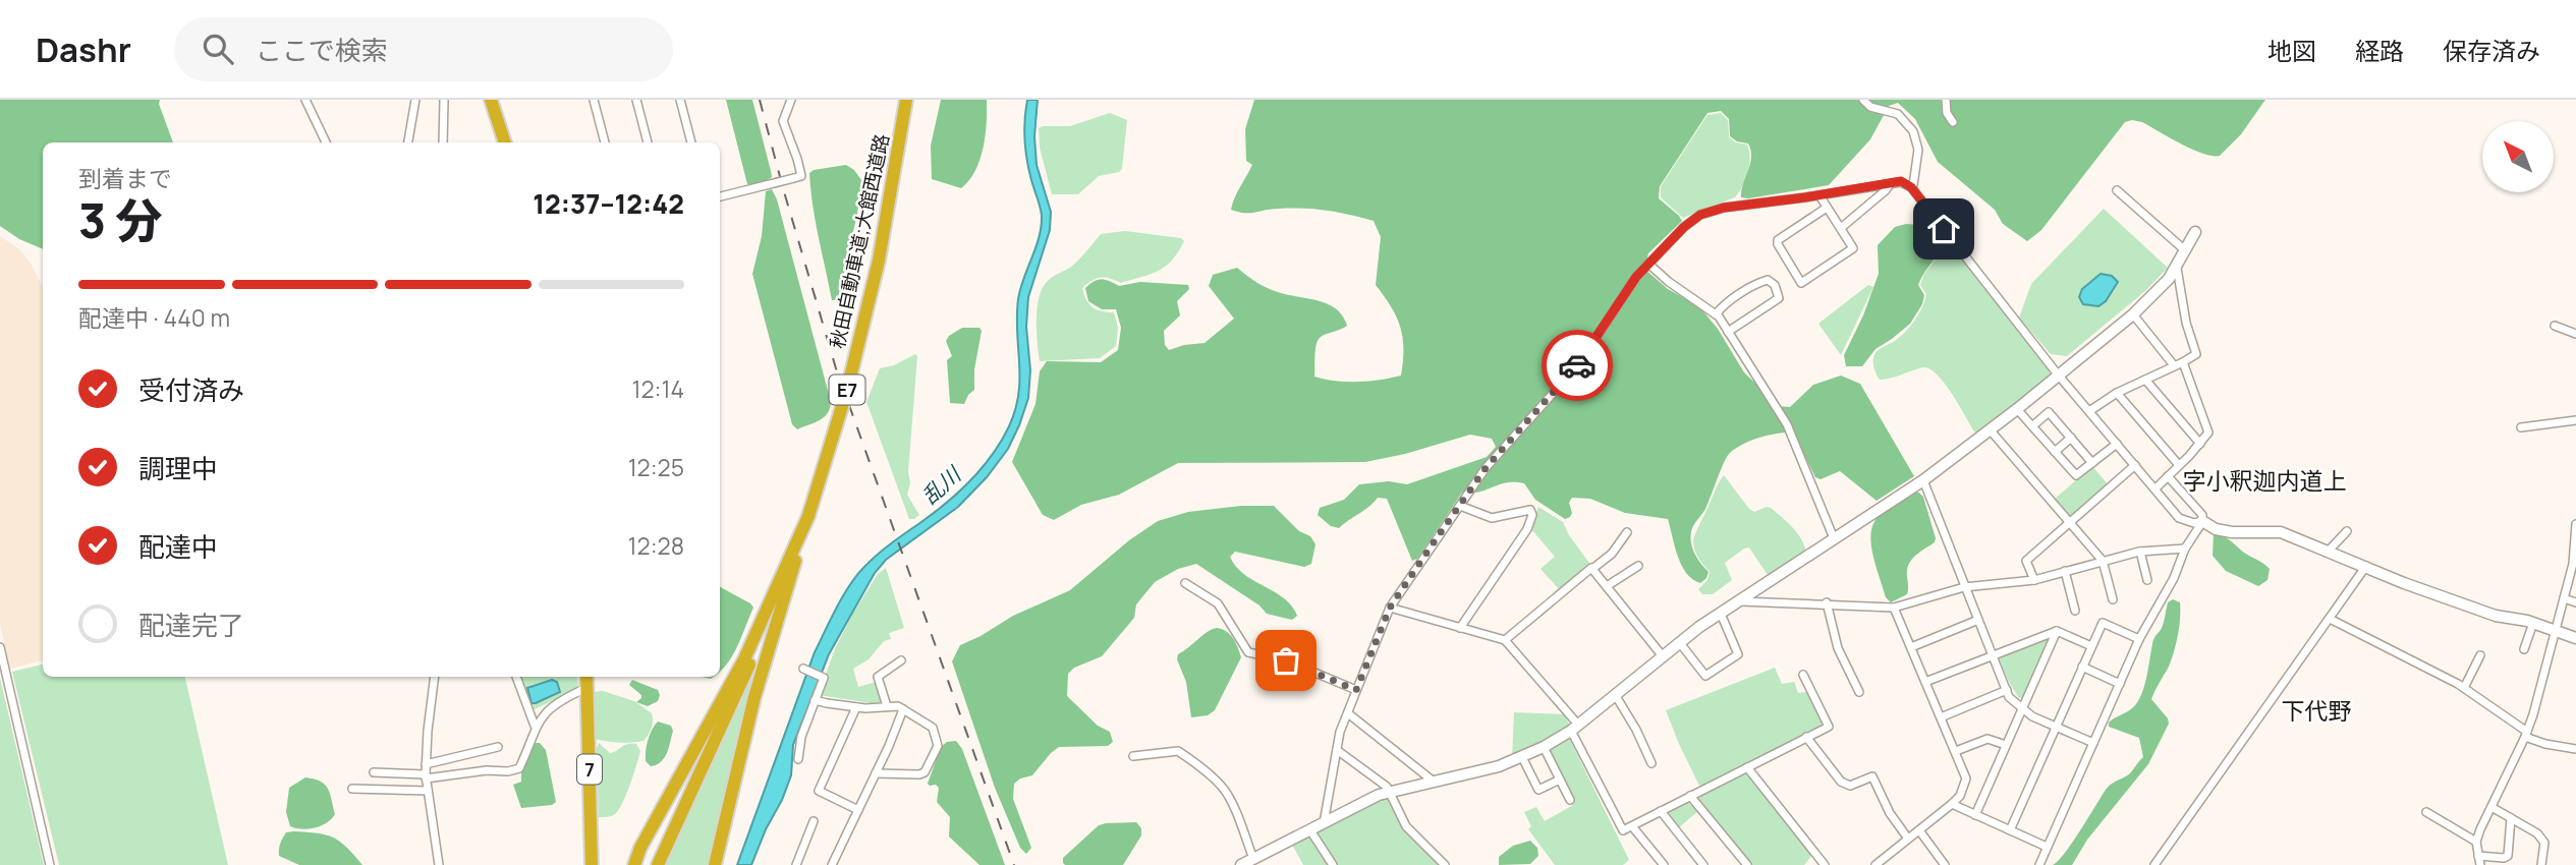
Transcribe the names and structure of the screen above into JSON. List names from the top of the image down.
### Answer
{
  "streets": {
    "highway": ["秋田自動車道;大館西道路", "E7", "7"]
  },
  "districts": ["字小釈迦内道上", "下代野"],
  "water": ["乱川"],
  "north": "top left",
  "page": {
    "header": "Dashr",
    "search": "ここで検索",
    "nav": ["地図", "経路", "保存済み"],
    "heading": ["3 分", "到着まで", "12:37–12:42"],
    "bar": "配達中 · 440 m",
    "list": [
      ["受付済み", "12:14"],
      ["調理中", "12:25"],
      ["配達中", "12:28"],
      "配達完了"
    ]
  }
}
